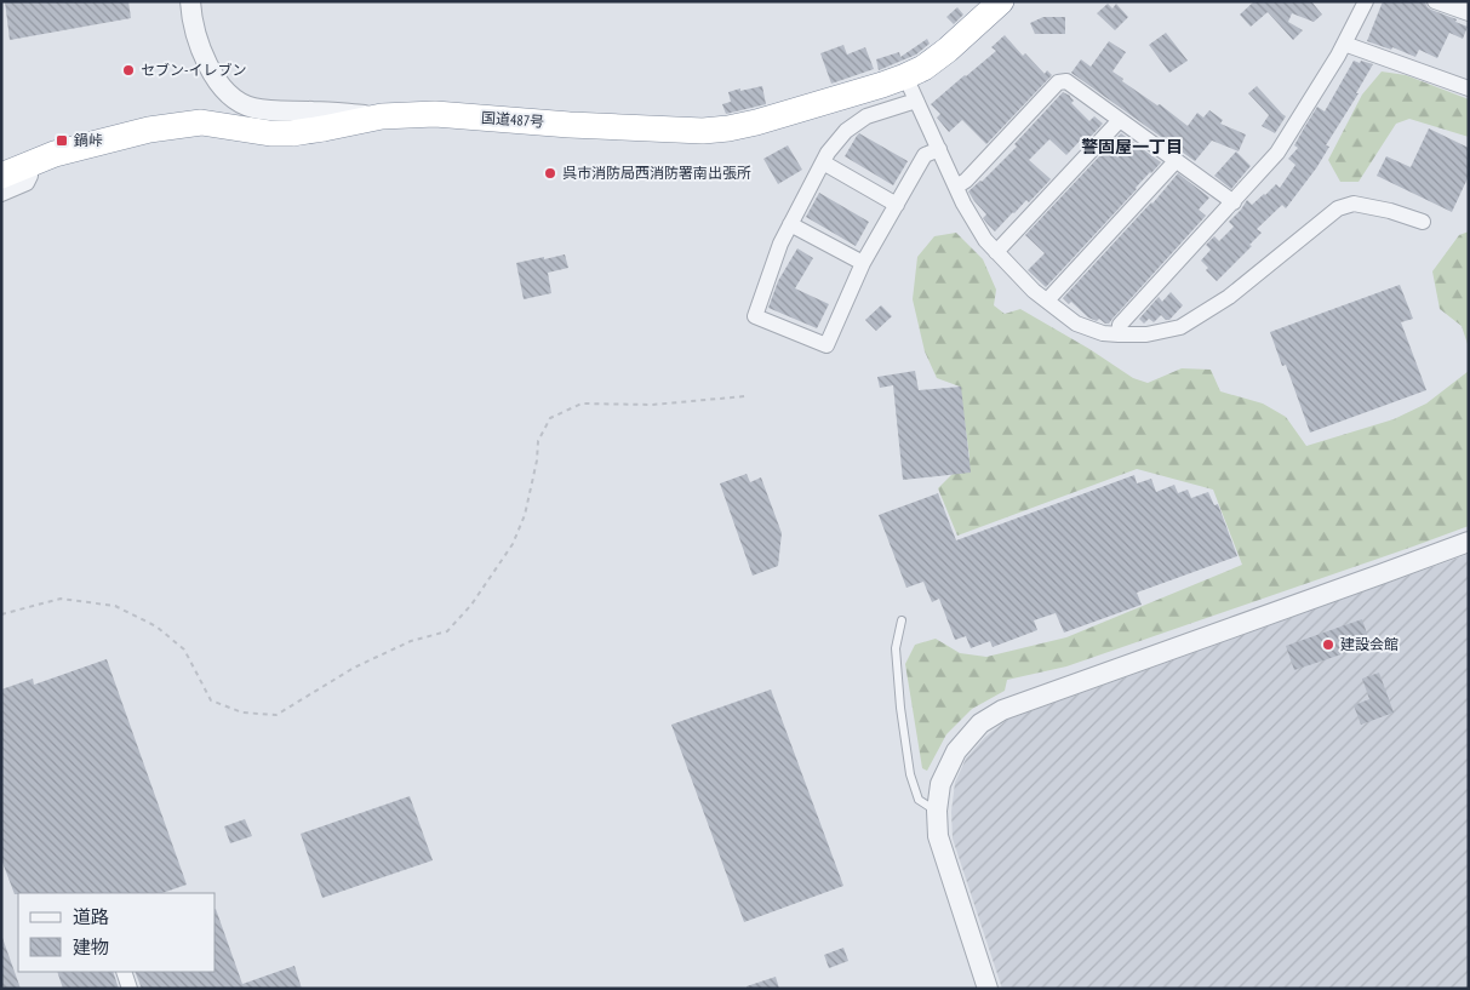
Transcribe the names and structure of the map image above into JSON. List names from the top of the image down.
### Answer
{
  "streets": {
    "highway": ["国道487号"]
  },
  "districts": ["警固屋一丁目"],
  "places": {
    "other": ["セブン-イレブン", "呉市消防局西消防署南出張所", "建設会館"],
    "transit": ["鍋峠"]
  },
  "legend": ["道路", "建物"]
}
